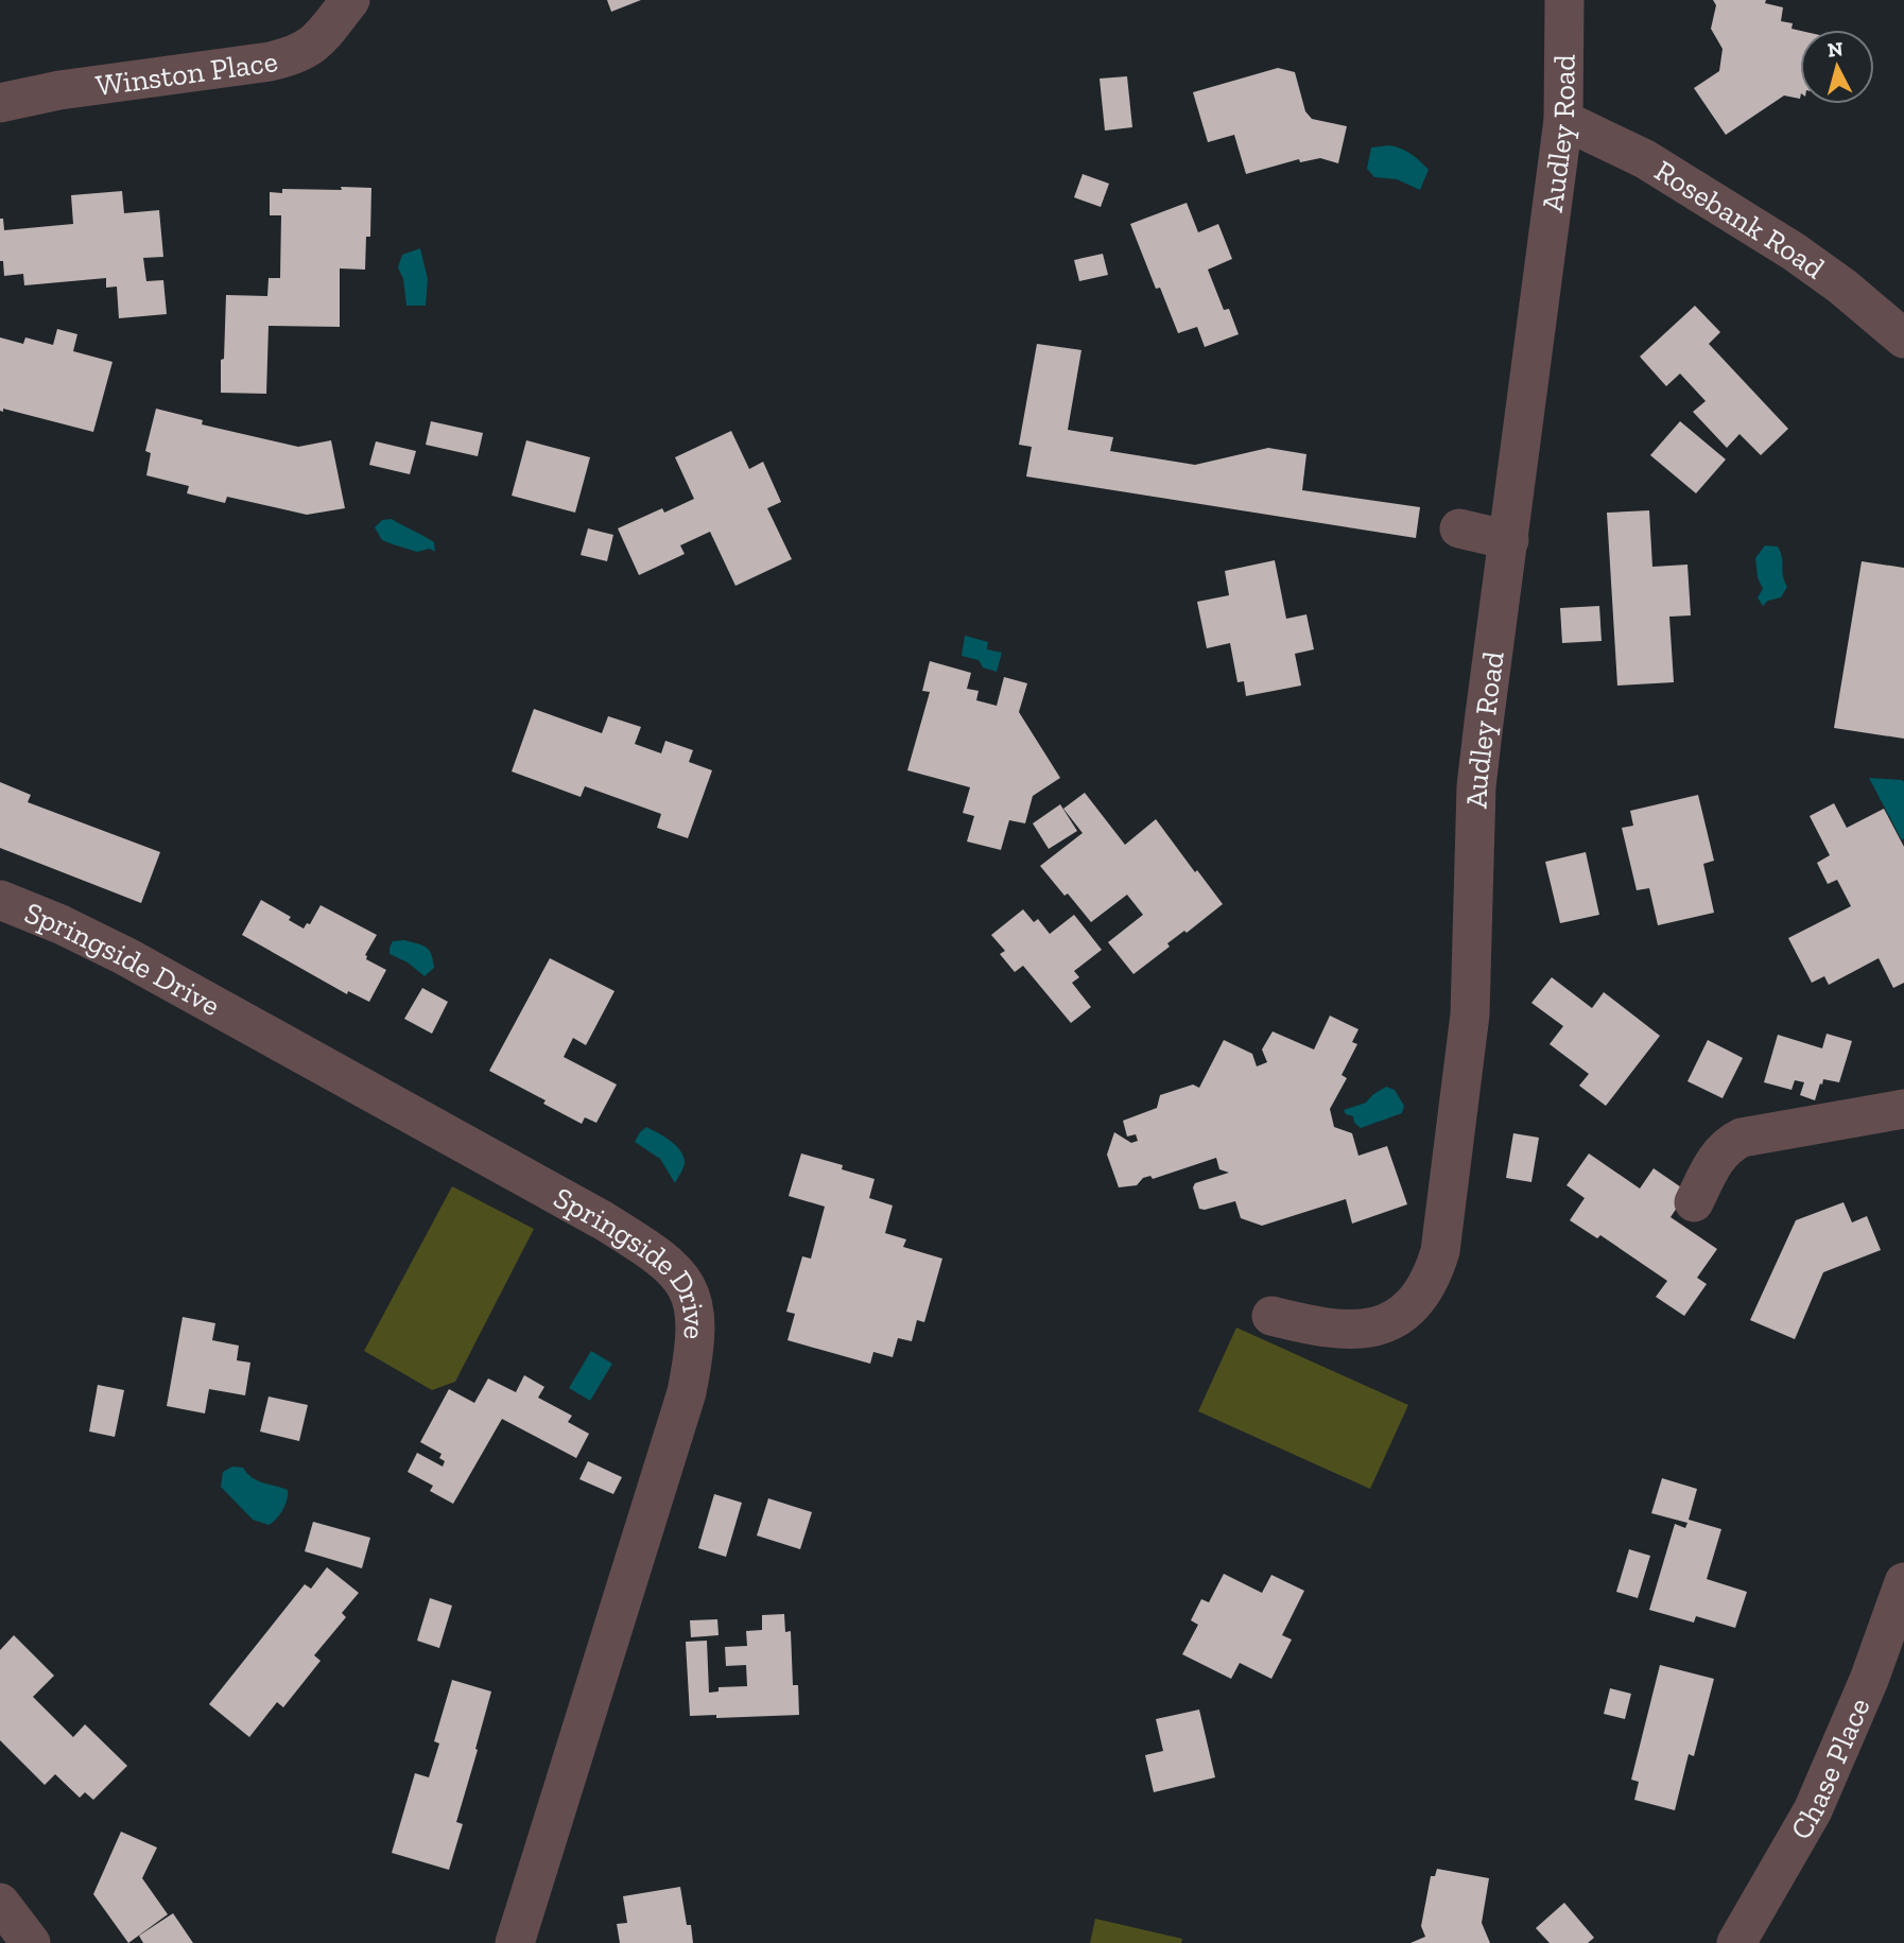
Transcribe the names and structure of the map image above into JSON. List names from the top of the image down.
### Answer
{
  "streets": {
    "street": [
      "Winston Place",
      "Audley Road",
      "Rosebank Road",
      "Springside Drive",
      "Chase Place"
    ]
  },
  "crossings": [
    ["Audley Road", "Rosebank Road"]
  ],
  "north": "top"
}
